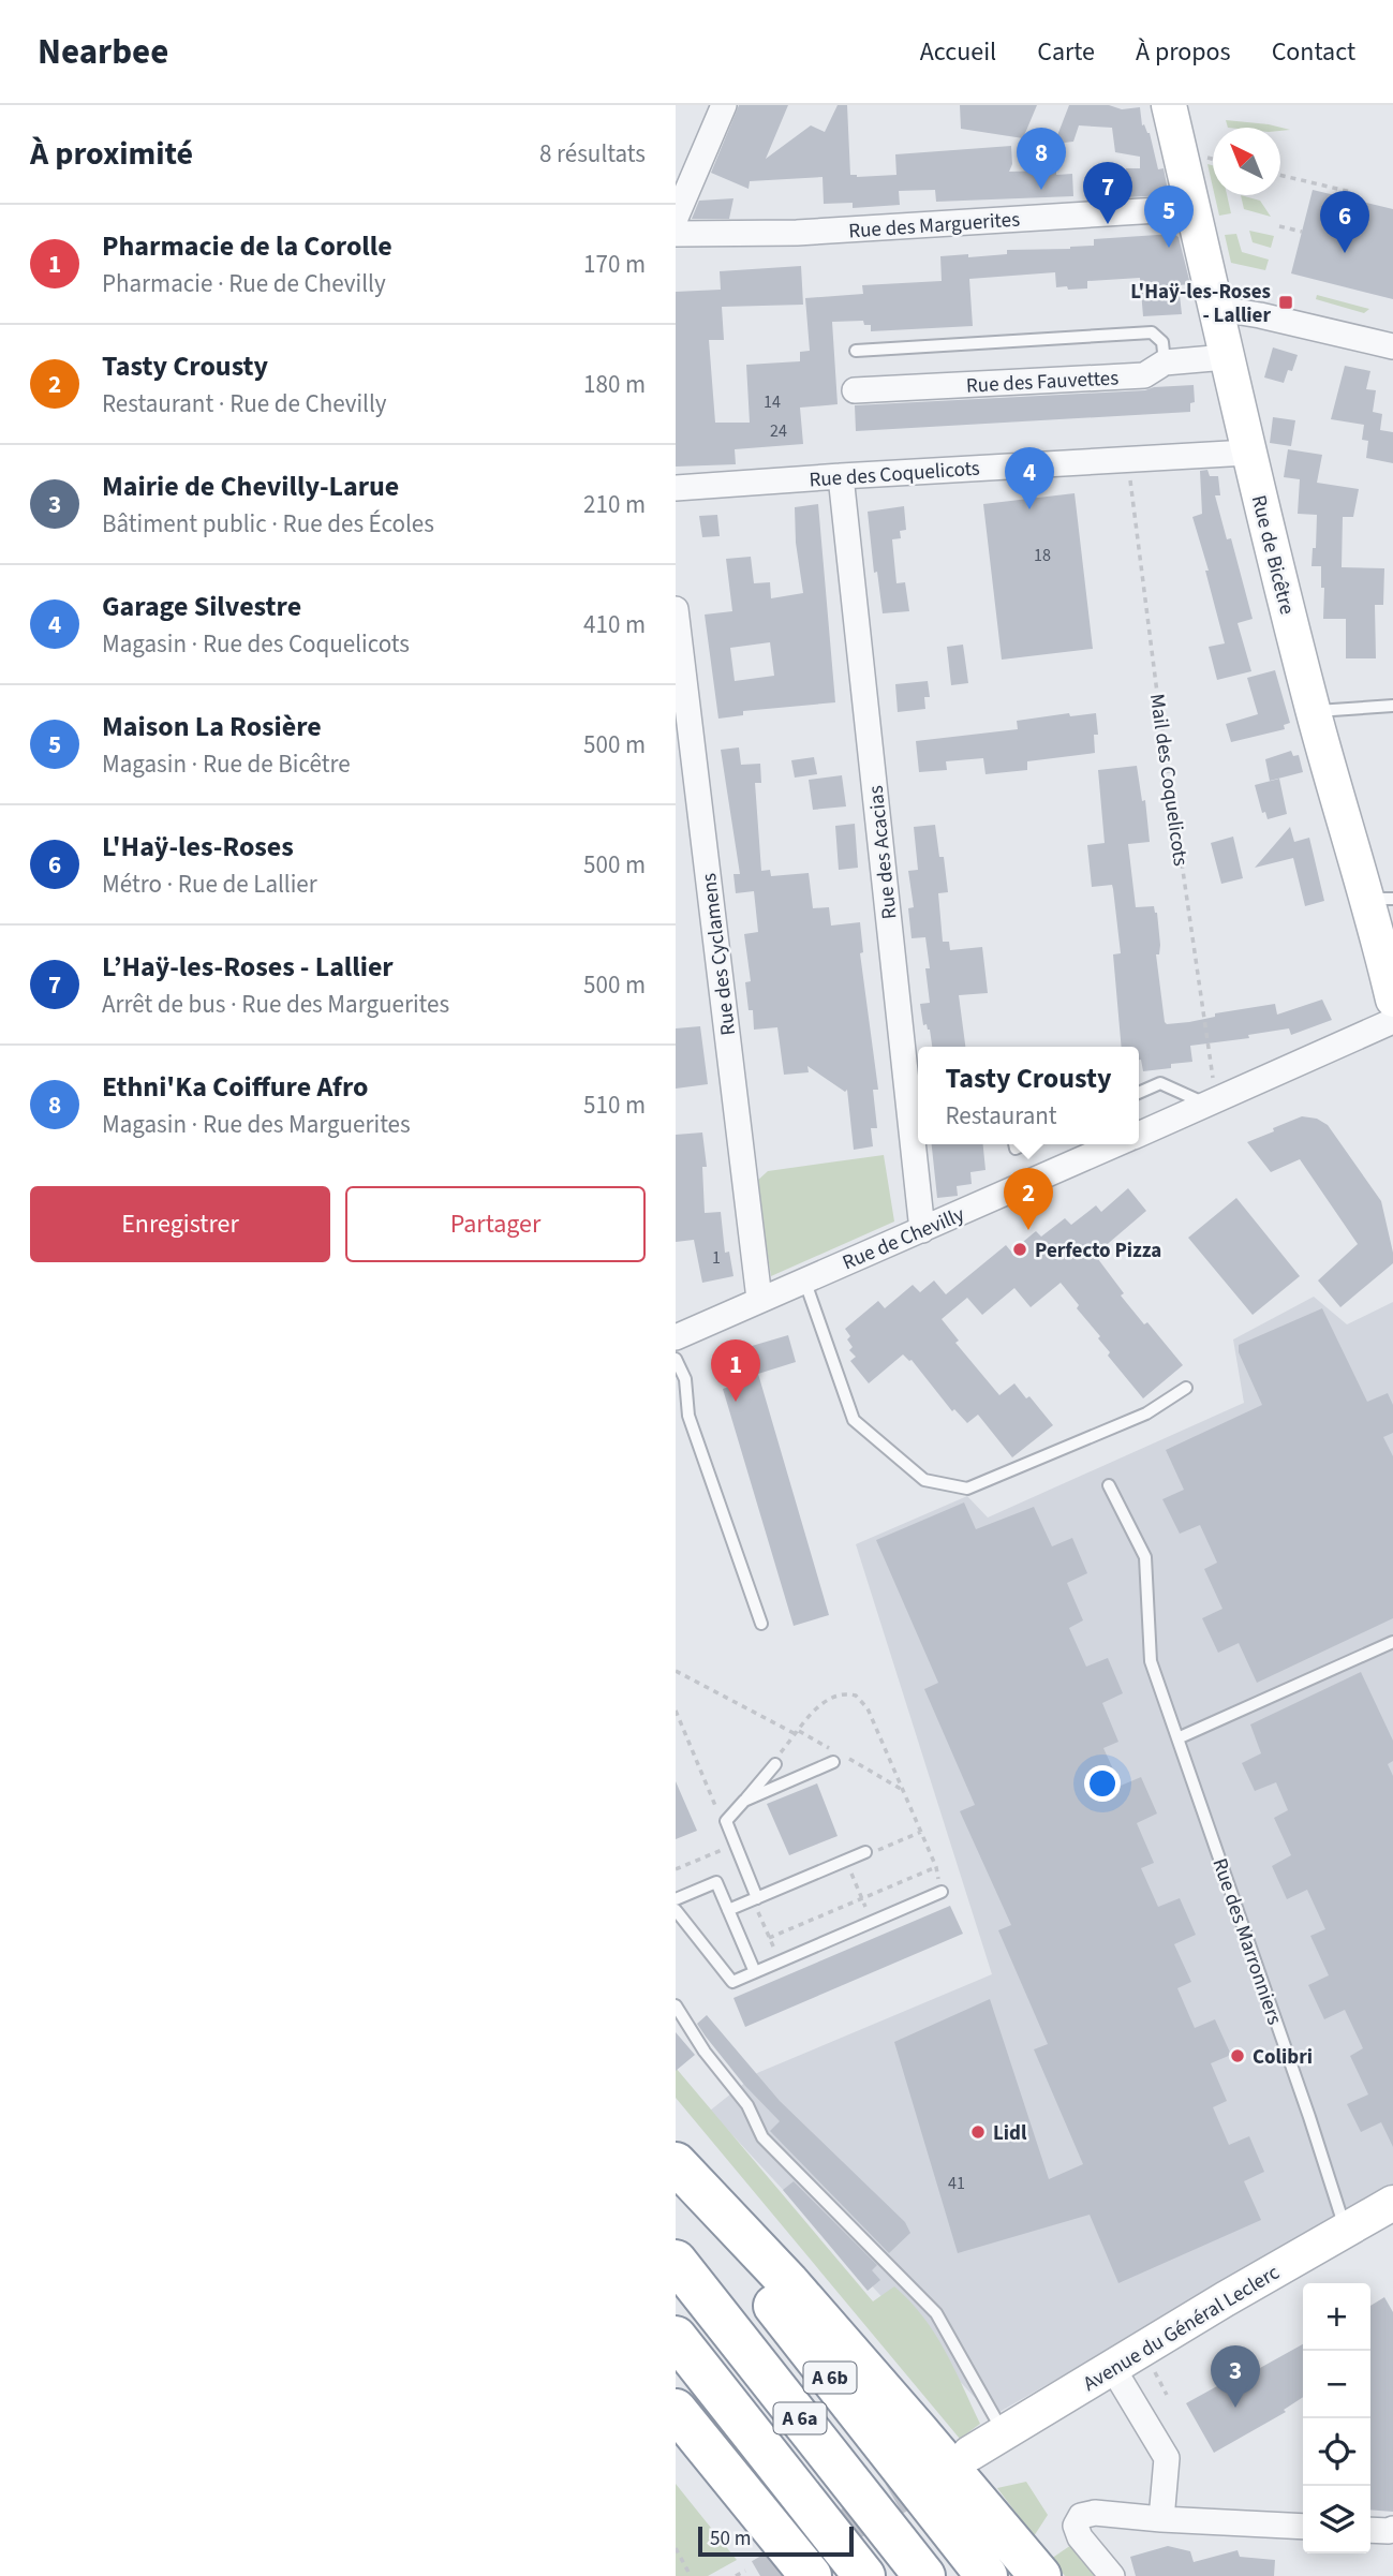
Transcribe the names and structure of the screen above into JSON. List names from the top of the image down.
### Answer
{
  "streets": {
    "highway": ["A 6b", "A 6a"],
    "main road": ["Rue de Bicêtre", "Avenue du Général Leclerc"],
    "street": [
      "Rue des Marguerites",
      "Rue des Fauvettes",
      "Rue des Coquelicots",
      "Rue des Acacias",
      "Rue des Cyclamens",
      "Rue de Chevilly"
    ],
    "lane": ["Rue des Marronniers"],
    "path": ["Mail des Coquelicots"]
  },
  "crossings": [
    ["Rue des Marguerites", "Rue de Bicêtre"],
    ["Rue des Fauvettes", "Rue de Bicêtre"],
    ["Rue des Coquelicots", "Rue de Bicêtre"],
    ["Rue des Coquelicots", "Mail des Coquelicots"],
    ["Rue des Coquelicots", "Rue des Acacias"],
    ["Mail des Coquelicots", "Rue de Chevilly"],
    ["Rue des Acacias", "Rue de Chevilly"],
    ["Rue des Cyclamens", "Rue de Chevilly"],
    ["Rue des Marronniers", "Avenue du Général Leclerc"]
  ],
  "places": {
    "transit": ["L'Haÿ-les-Roses - Lallier"],
    "other": ["Perfecto Pizza", "Colibri", "Lidl"]
  },
  "house_numbers": [
    "14",
    "24",
    "18",
    "1",
    "41"
  ],
  "scale_bar": "50 m",
  "north": "top left",
  "page": {
    "header": "Nearbee",
    "nav": [
      "Accueil",
      "Carte",
      "À propos",
      "Contact"
    ],
    "heading": ["À proximité", "8 résultats"],
    "pins": [
      "8",
      "7",
      "5",
      "6",
      "4",
      "2",
      "1",
      "3"
    ],
    "list": [
      {
        "mark": "1",
        "name": "Pharmacie de la Corolle",
        "note": "Pharmacie · Rue de Chevilly",
        "value": "170 m"
      },
      {
        "mark": "2",
        "name": "Tasty Crousty",
        "note": "Restaurant · Rue de Chevilly",
        "value": "180 m"
      },
      {
        "mark": "3",
        "name": "Mairie de Chevilly-Larue",
        "note": "Bâtiment public · Rue des Écoles",
        "value": "210 m"
      },
      {
        "mark": "4",
        "name": "Garage Silvestre",
        "note": "Magasin · Rue des Coquelicots",
        "value": "410 m"
      },
      {
        "mark": "5",
        "name": "Maison La Rosière",
        "note": "Magasin · Rue de Bicêtre",
        "value": "500 m"
      },
      {
        "mark": "6",
        "name": "L'Haÿ-les-Roses",
        "note": "Métro · Rue de Lallier",
        "value": "500 m"
      },
      {
        "mark": "7",
        "name": "L’Haÿ-les-Roses - Lallier",
        "note": "Arrêt de bus · Rue des Marguerites",
        "value": "500 m"
      },
      {
        "mark": "8",
        "name": "Ethni'Ka Coiffure Afro",
        "note": "Magasin · Rue des Marguerites",
        "value": "510 m"
      }
    ],
    "popup": ["Tasty Crousty", "Restaurant"],
    "buttons": ["Enregistrer", "Partager"],
    "map_buttons": ["+", "−"],
    "scale": "50 m"
  }
}
